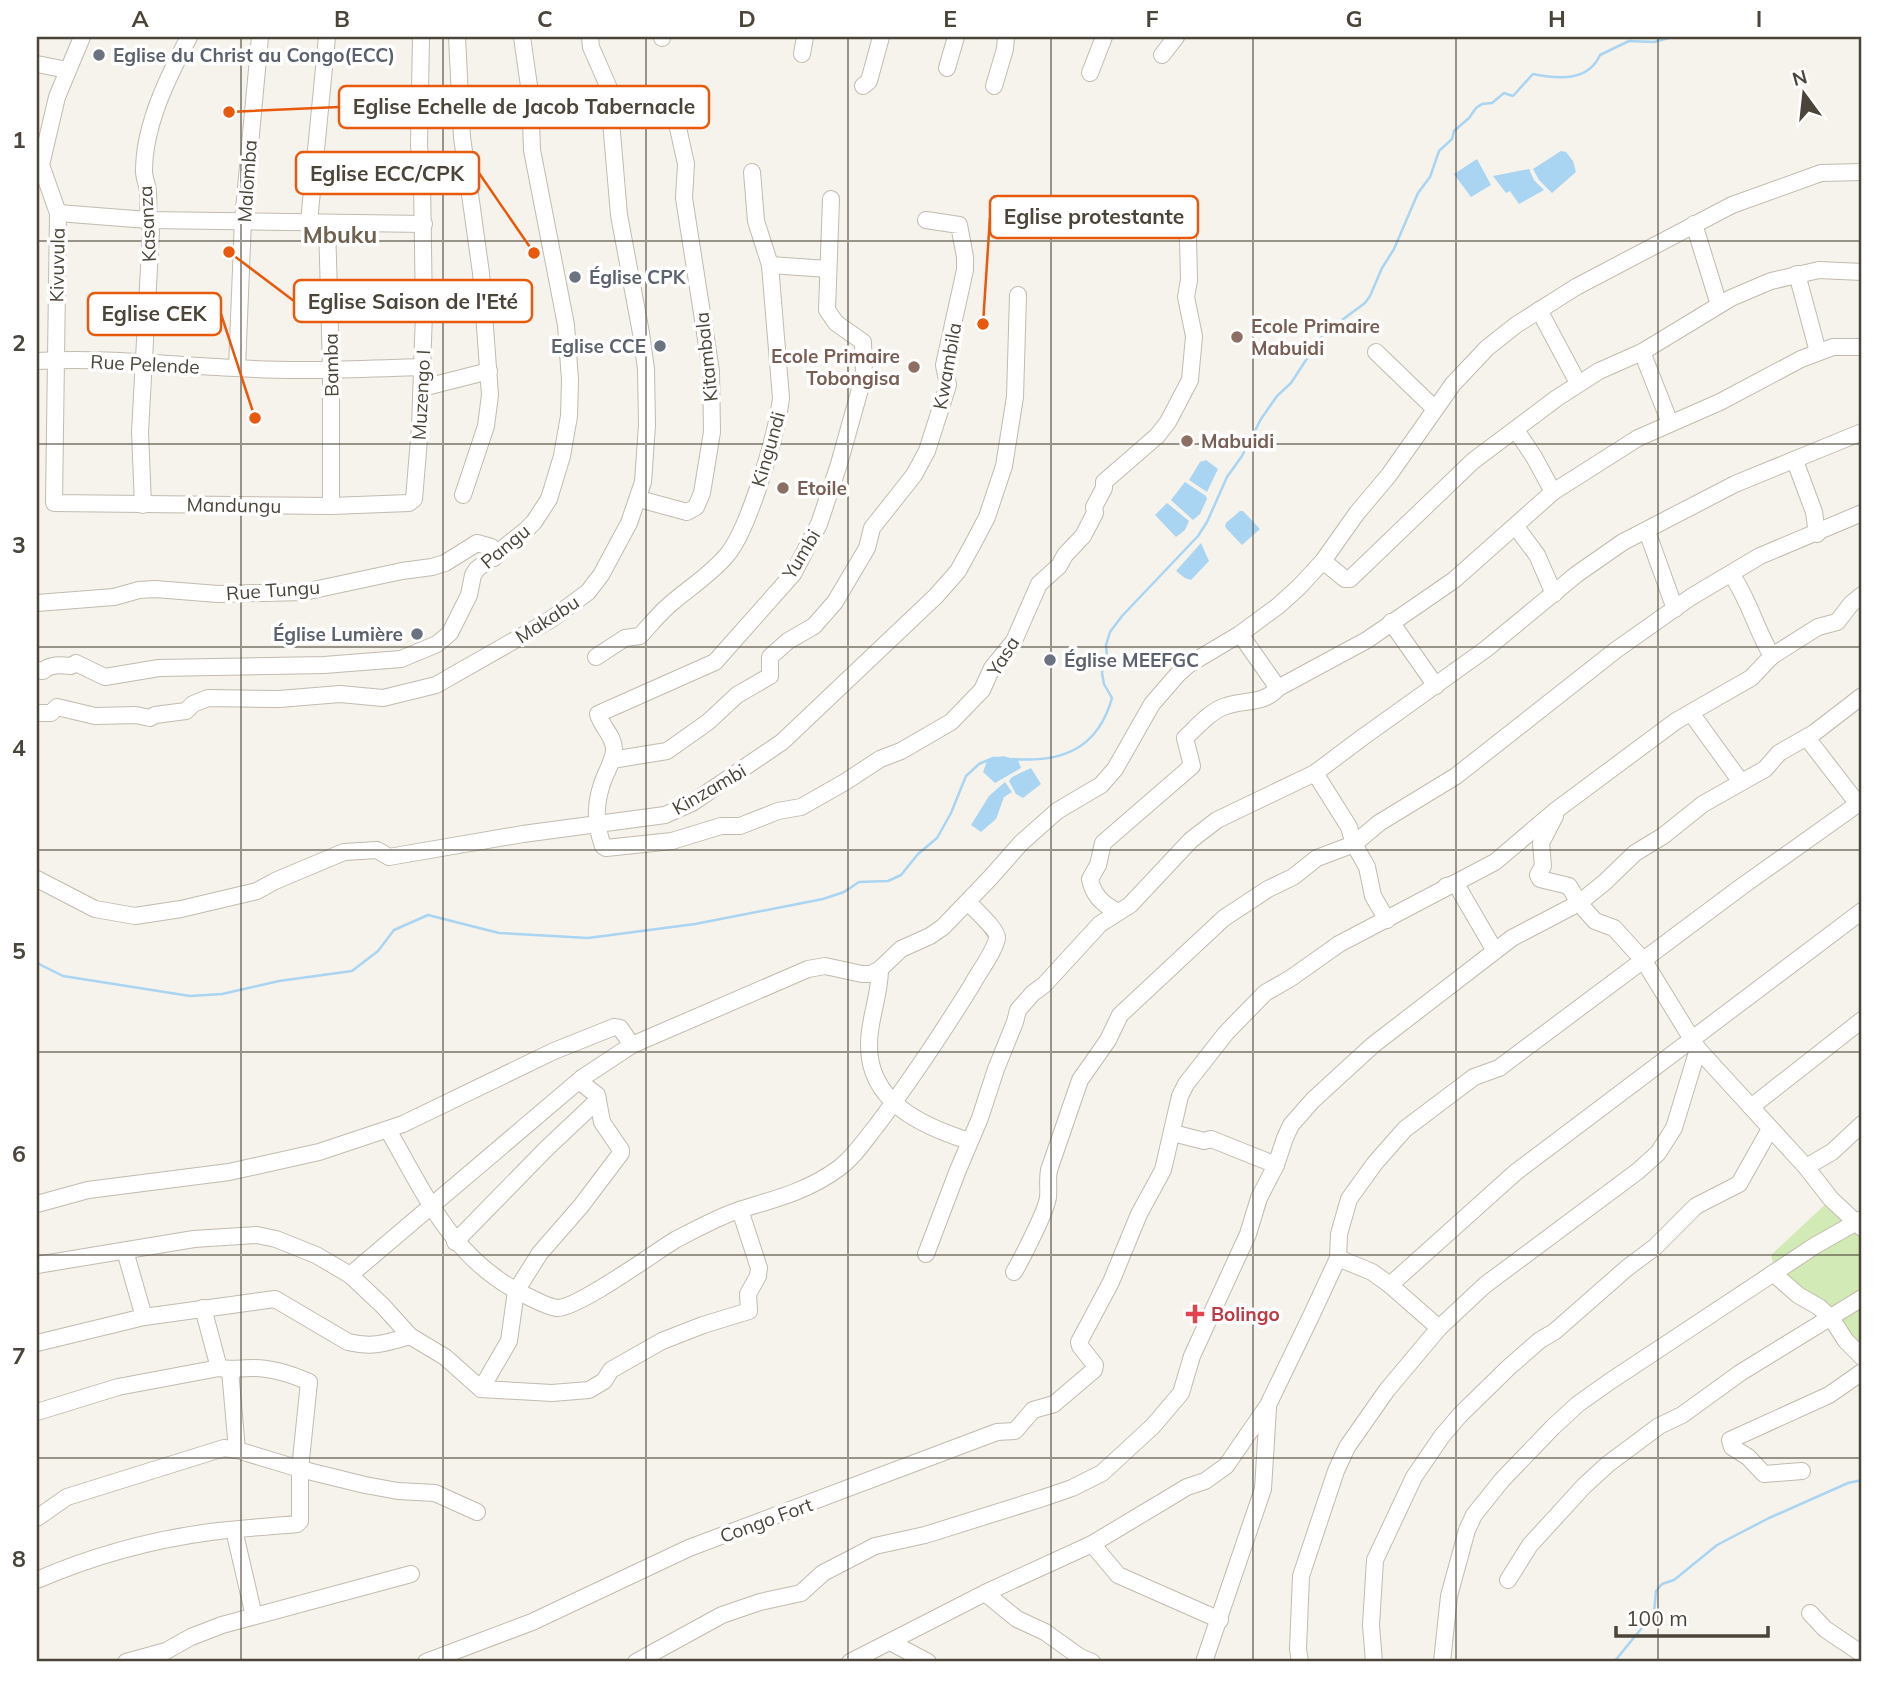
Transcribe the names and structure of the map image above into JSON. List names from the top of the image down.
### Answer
{
  "streets": {
    "street": [
      "Malomba",
      "Kasanza",
      "Kivuvula",
      "Kitambala",
      "Rue Pelende",
      "Bamba",
      "Kwambila",
      "Muzengo I",
      "Kingundi",
      "Mandungu",
      "Pangu",
      "Yumbi",
      "Rue Tungu",
      "Makabu",
      "Yasa",
      "Kinzambi",
      "Congo Fort"
    ]
  },
  "crossings": [
    ["Malomba", "Rue Pelende"],
    ["Kasanza", "Rue Pelende"],
    ["Kasanza", "Mandungu"],
    ["Kivuvula", "Rue Pelende"],
    ["Kivuvula", "Mandungu"],
    ["Kitambala", "Makabu"],
    ["Rue Pelende", "Bamba"],
    ["Rue Pelende", "Muzengo I"],
    ["Bamba", "Mandungu"],
    ["Kwambila", "Yumbi"],
    ["Muzengo I", "Mandungu"],
    ["Pangu", "Rue Tungu"],
    ["Yasa", "Kinzambi"]
  ],
  "districts": ["Mbuku"],
  "places": {
    "other": [
      "Eglise du Christ au Congo(ECC)",
      "Eglise Echelle de Jacob Tabernacle",
      "Eglise Saison de l'Eté",
      "Eglise ECC/CPK",
      "Église CPK",
      "Eglise protestante",
      "Ecole Primaire Mabuidi",
      "Eglise CCE",
      "Ecole Primaire Tobongisa",
      "Eglise CEK",
      "Mabuidi",
      "Etoile",
      "Église Lumière",
      "Église MEEFGC"
    ],
    "health": ["Bolingo"]
  },
  "scale_bar": "100 m",
  "north": "top",
  "grid": {
    "columns": [
      "A",
      "B",
      "C",
      "D",
      "E",
      "F",
      "G",
      "H",
      "I"
    ],
    "rows": [
      "1",
      "2",
      "3",
      "4",
      "5",
      "6",
      "7",
      "8"
    ]
  }
}
